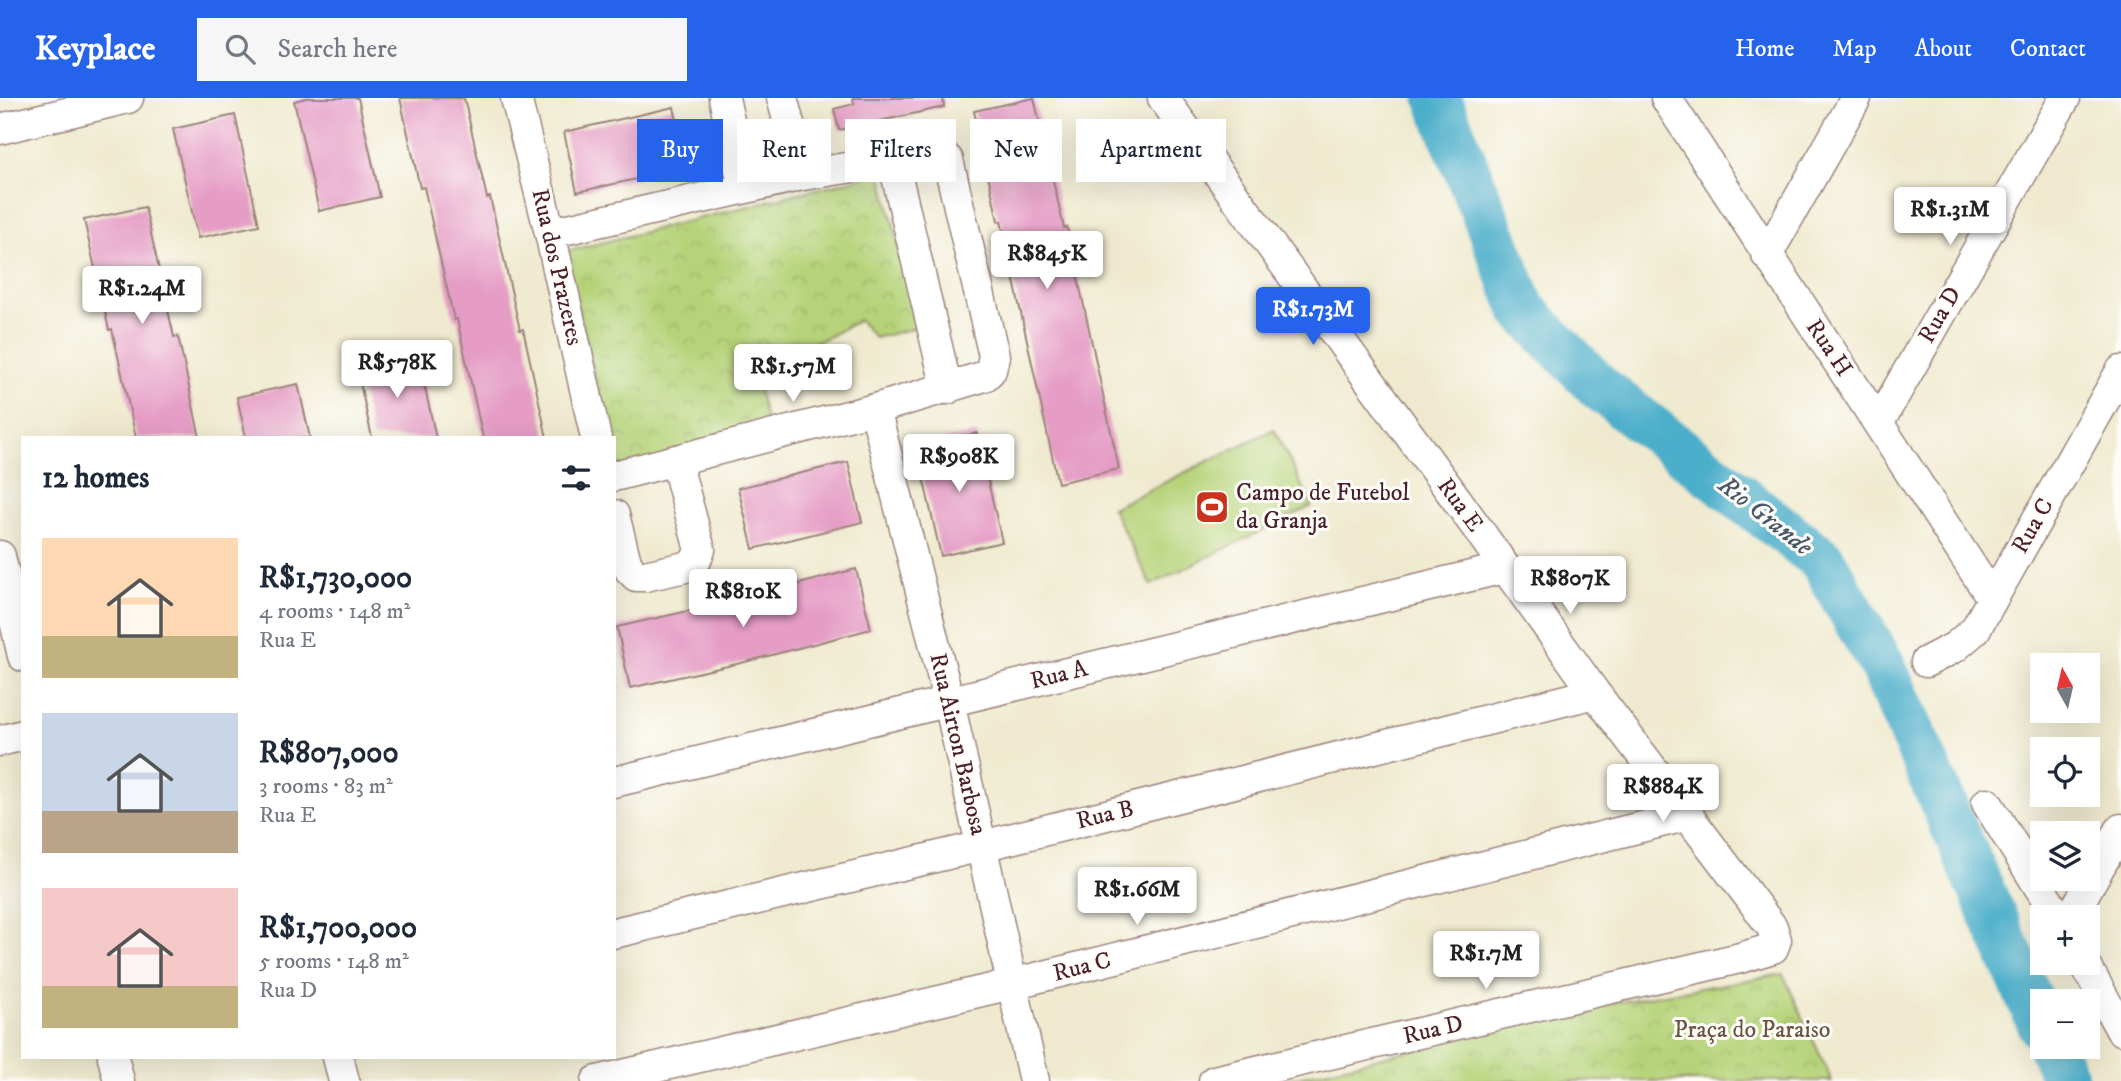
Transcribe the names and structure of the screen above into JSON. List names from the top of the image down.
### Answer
{
  "streets": {
    "street": [
      "Rua dos Prazeres",
      "Rua D",
      "Rua H",
      "Rua E",
      "Rua C",
      "Rua A",
      "Rua Airton Barbosa",
      "Rua B"
    ]
  },
  "crossings": [
    ["Rua D", "Rua H"],
    ["Rua D", "Rua E"],
    ["Rua H", "Rua C"],
    ["Rua E", "Rua C"],
    ["Rua E", "Rua A"],
    ["Rua E", "Rua B"],
    ["Rua C", "Rua Airton Barbosa"],
    ["Rua A", "Rua Airton Barbosa"],
    ["Rua Airton Barbosa", "Rua B"]
  ],
  "water": ["Rio Grande"],
  "parks": ["Praça do Paraiso"],
  "places": {
    "sports": ["Campo de Futebol da Granja"]
  },
  "north": "top",
  "page": {
    "header": "Keyplace",
    "search": "Search here",
    "nav": [
      "Home",
      "Map",
      "About",
      "Contact"
    ],
    "chip": [
      "Buy",
      "Rent",
      "Filters",
      "New",
      "Apartment"
    ],
    "price": [
      "R$1.31M",
      "R$845K",
      "R$1.24M",
      "R$1.73M",
      "R$578K",
      "R$1.57M",
      "R$908K",
      "R$807K",
      "R$810K",
      "R$884K",
      "R$1.66M",
      "R$1.7M"
    ],
    "heading": "12 homes",
    "list": [
      {
        "name": "R$1,730,000",
        "note": "4 rooms · 148 m² · Rua E"
      },
      {
        "name": "R$807,000",
        "note": "3 rooms · 83 m² · Rua E"
      },
      {
        "name": "R$1,700,000",
        "note": "5 rooms · 148 m² · Rua D"
      }
    ],
    "map_buttons": ["+", "−"]
  }
}
